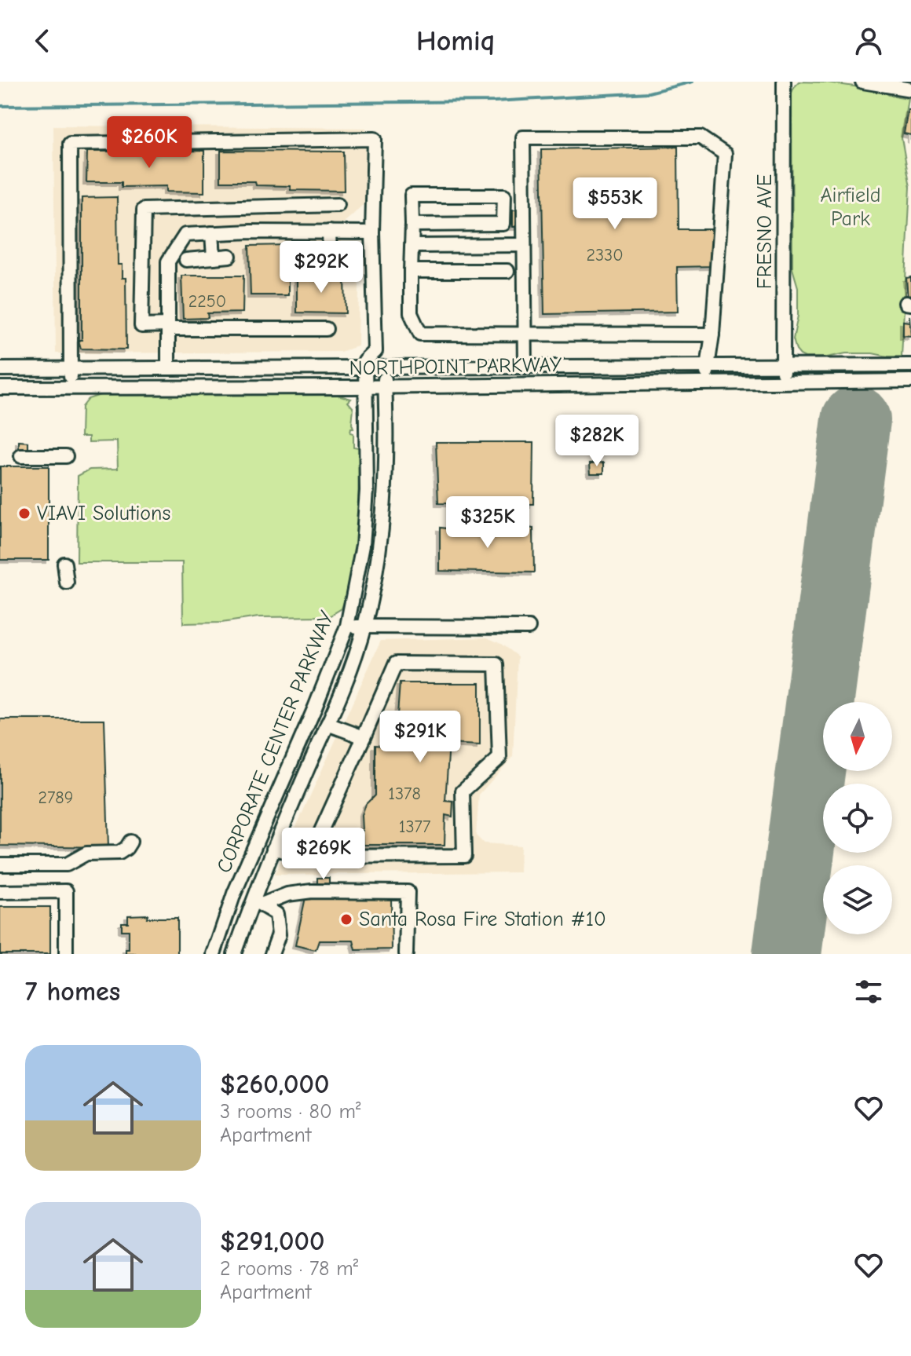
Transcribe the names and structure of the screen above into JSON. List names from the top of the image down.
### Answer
{
  "streets": {
    "street": ["FRESNO AVE", "NORTHPOINT PARKWAY", "CORPORATE CENTER PARKWAY"]
  },
  "crossings": [
    ["FRESNO AVE", "NORTHPOINT PARKWAY"],
    ["NORTHPOINT PARKWAY", "CORPORATE CENTER PARKWAY"]
  ],
  "parks": ["Airfield Park"],
  "places": ["VIAVI Solutions", "Santa Rosa Fire Station #10"],
  "house_numbers": [
    "2330",
    "2250",
    "1378",
    "2789",
    "1377"
  ],
  "north": "bottom",
  "page": {
    "header": "Homiq",
    "price": [
      "$260K",
      "$553K",
      "$292K",
      "$282K",
      "$325K",
      "$291K",
      "$269K"
    ],
    "heading": "7 homes",
    "list": [
      {
        "name": "$260,000",
        "note": "3 rooms · 80 m² · Apartment"
      },
      {
        "name": "$291,000",
        "note": "2 rooms · 78 m² · Apartment"
      }
    ]
  }
}
